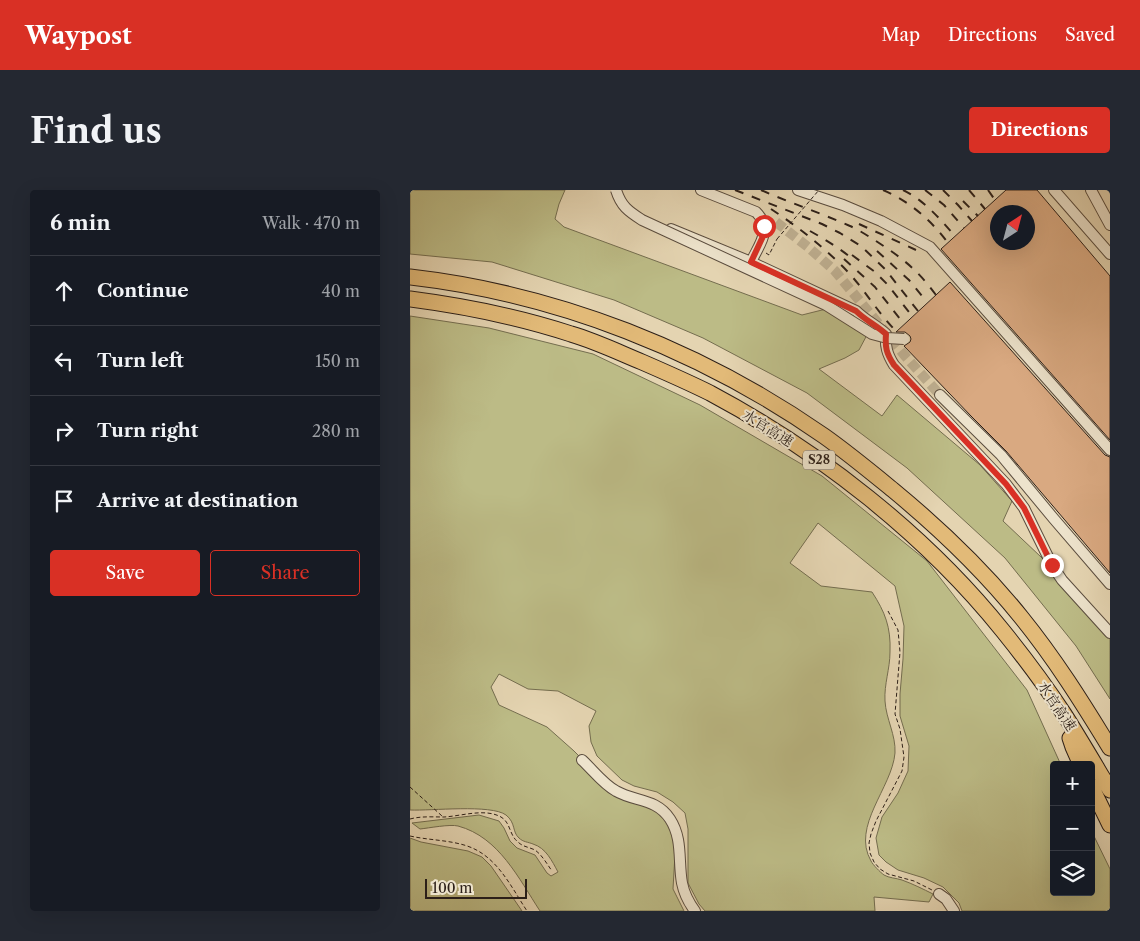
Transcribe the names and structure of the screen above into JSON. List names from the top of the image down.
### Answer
{
  "streets": {
    "highway": ["水官高速", "S28"]
  },
  "scale_bar": "100 m",
  "north": "top right",
  "page": {
    "header": "Waypost",
    "nav": ["Map", "Directions", "Saved"],
    "buttons": [
      "Directions",
      ["Save", "Share"]
    ],
    "title": "Find us",
    "heading": ["6 min", "Walk · 470 m"],
    "list": [
      ["Continue", "40 m"],
      ["Turn left", "150 m"],
      ["Turn right", "280 m"],
      "Arrive at destination"
    ],
    "map_buttons": ["+", "−"],
    "scale": "100 m"
  }
}
